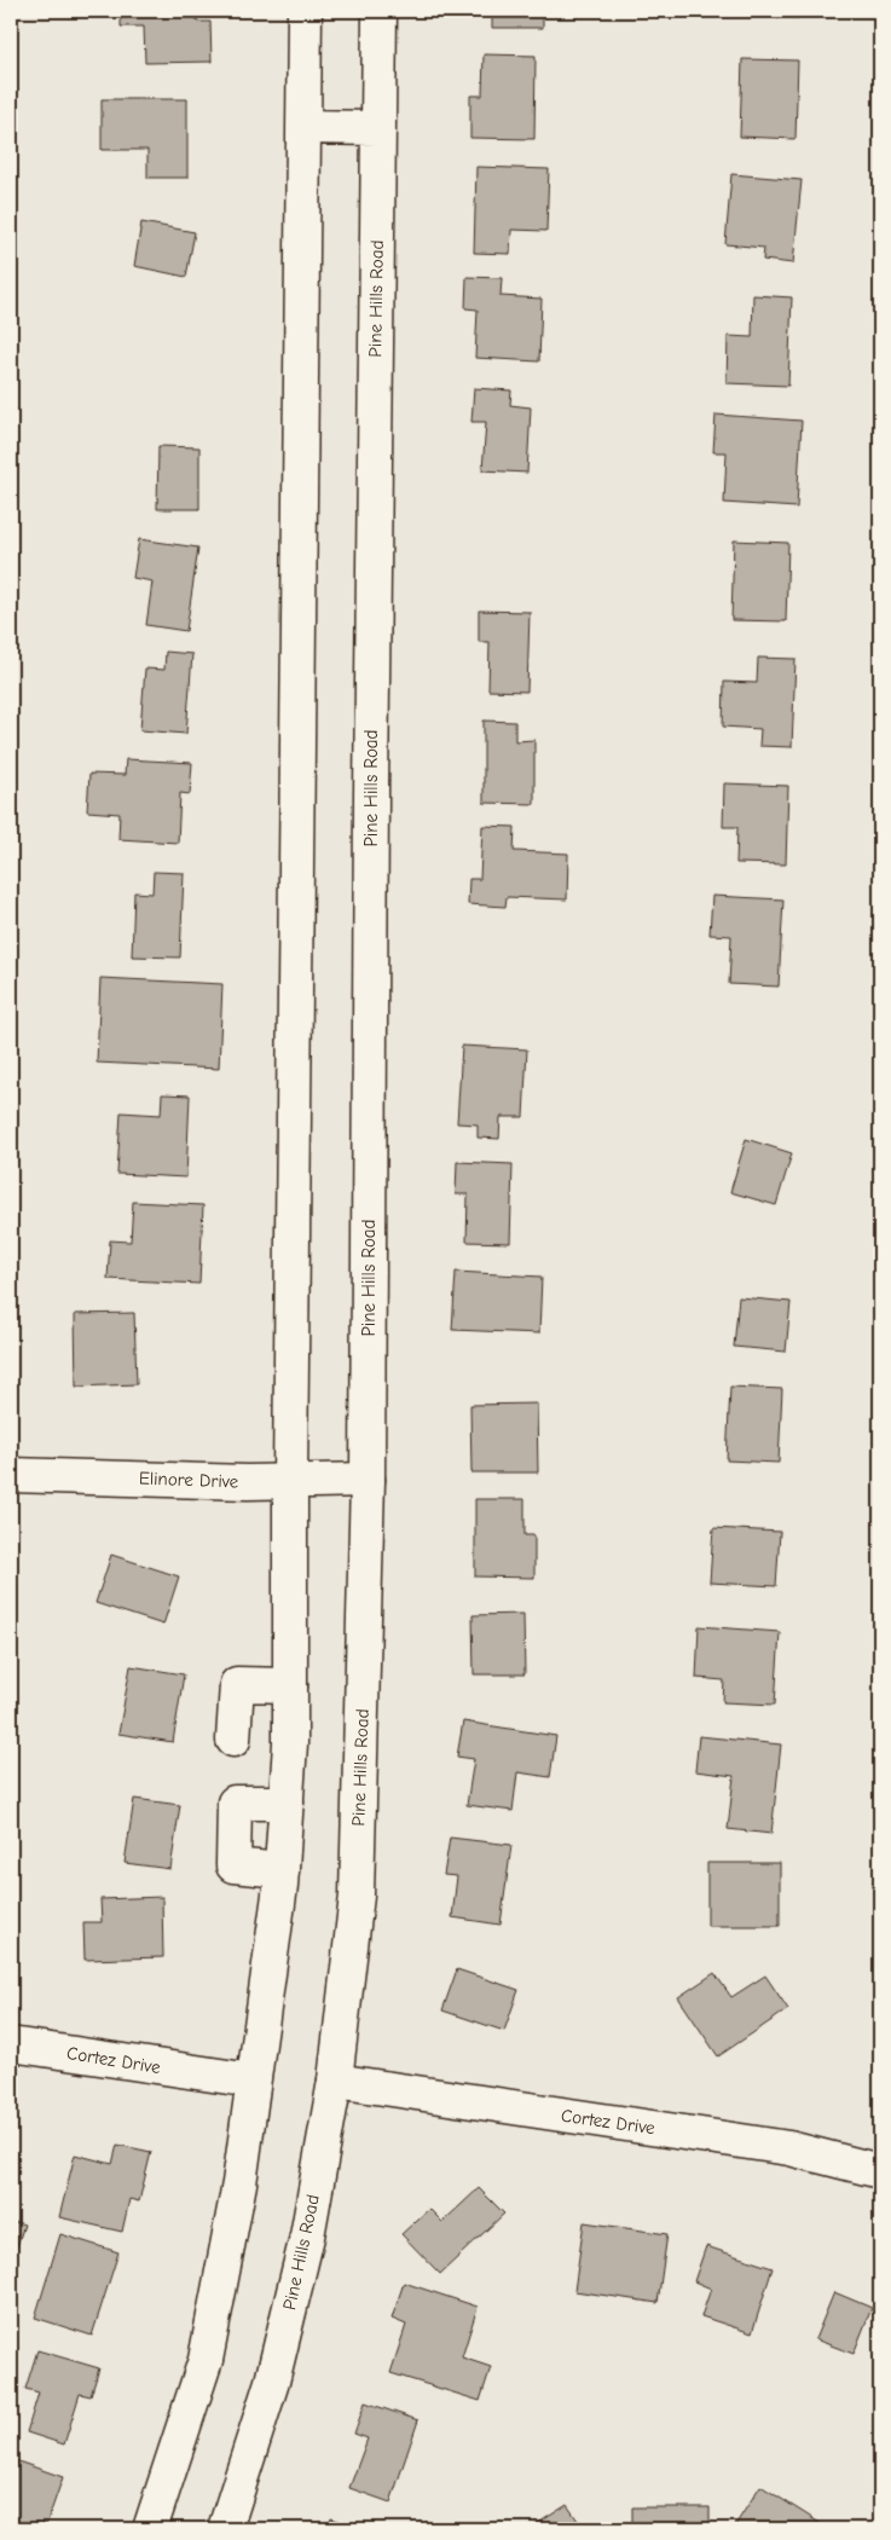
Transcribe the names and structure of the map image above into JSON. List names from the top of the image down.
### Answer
{
  "streets": {
    "main road": ["Pine Hills Road", "Elinore Drive", "Cortez Drive"]
  },
  "crossings": [
    ["Pine Hills Road", "Elinore Drive"],
    ["Pine Hills Road", "Cortez Drive"]
  ]
}
